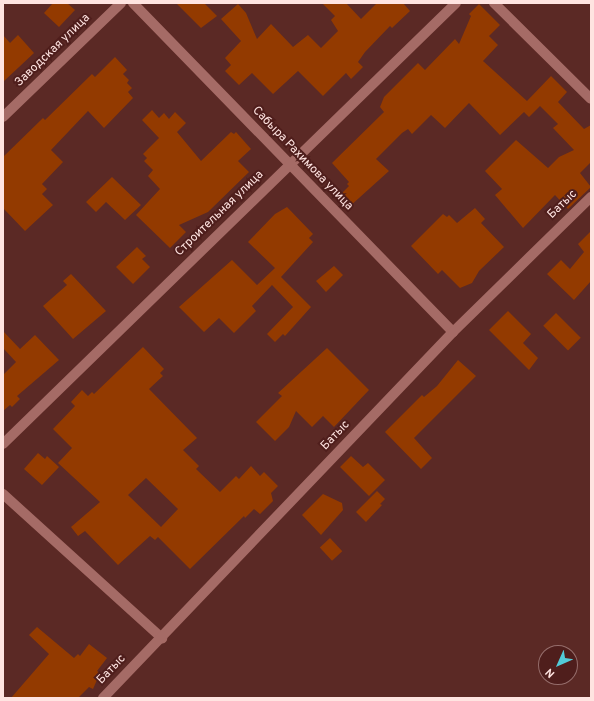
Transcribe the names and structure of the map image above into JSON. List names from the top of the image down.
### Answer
{
  "streets": {
    "street": [
      "Заводская улица",
      "Сабыра Рахимова улица",
      "Батыс",
      "Строительная улица"
    ]
  },
  "crossings": [
    ["Сабыра Рахимова улица", "Батыс"],
    ["Сабыра Рахимова улица", "Строительная улица"]
  ],
  "north": "bottom left"
}
